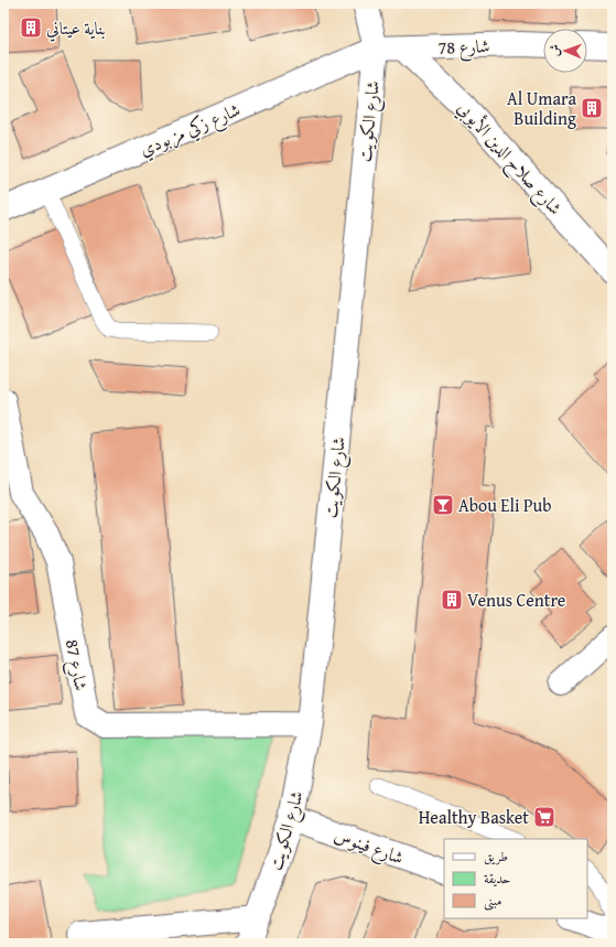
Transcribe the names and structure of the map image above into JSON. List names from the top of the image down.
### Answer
{
  "streets": {
    "street": [
      "شارع 78",
      "شارع الكويت",
      "شارع زكي مزبودي",
      "شارع صلاح الدين الأيوبي",
      "شارع 87",
      "شارع فينوس"
    ]
  },
  "crossings": [
    ["شارع 78", "شارع الكويت"],
    ["شارع 78", "شارع زكي مزبودي"],
    ["شارع 78", "شارع صلاح الدين الأيوبي"],
    ["شارع الكويت", "شارع زكي مزبودي"],
    ["شارع الكويت", "شارع 87"],
    ["شارع الكويت", "شارع فينوس"]
  ],
  "places": {
    "building": ["بناية عيتاني", "Al Umara Building", "Venus Centre"],
    "bar": ["Abou Eli Pub"],
    "supermarket": ["Healthy Basket"]
  },
  "legend": ["طريق", "حديقة", "مبنى"],
  "north": "left"
}
